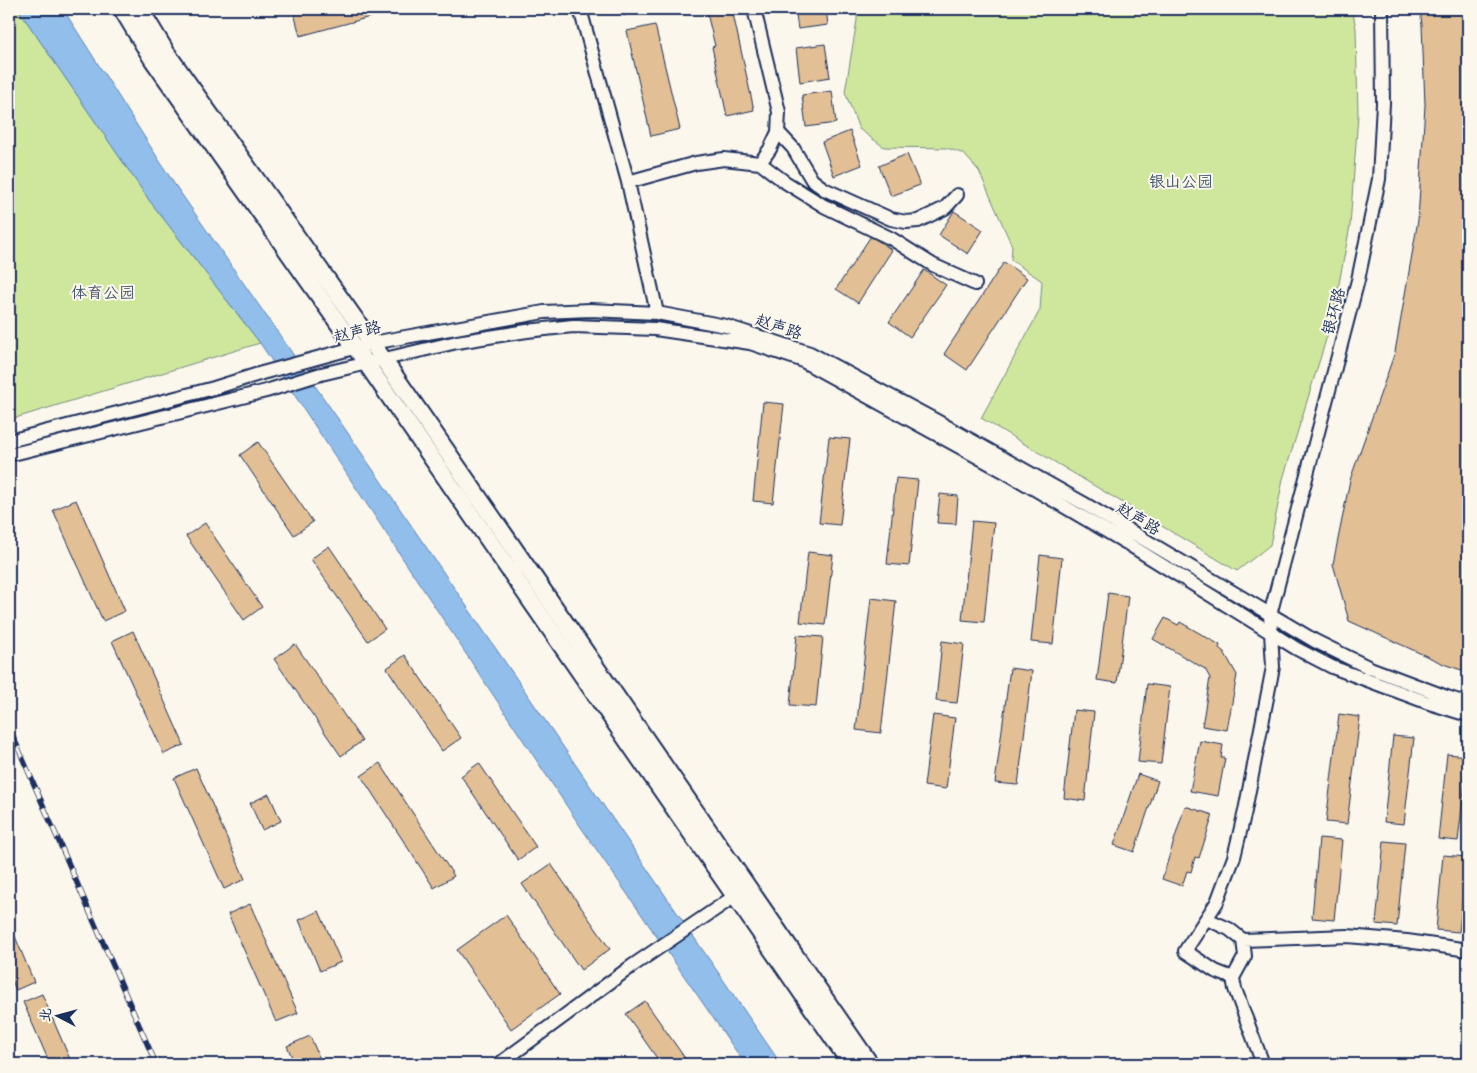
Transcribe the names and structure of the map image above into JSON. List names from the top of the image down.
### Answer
{
  "streets": {
    "street": ["银环路", "赵声路"]
  },
  "crossings": [
    ["银环路", "赵声路"]
  ],
  "parks": ["银山公园", "体育公园"],
  "north": "left"
}
